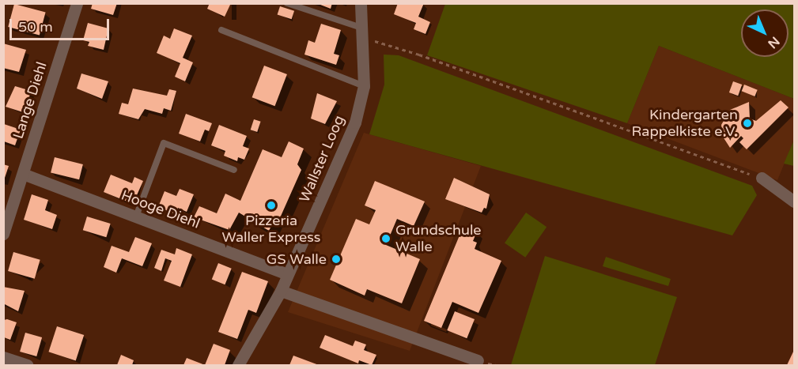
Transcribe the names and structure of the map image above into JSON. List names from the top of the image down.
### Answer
{
  "streets": {
    "street": ["Lange Diehl", "Wallster Loog", "Hooge Diehl"]
  },
  "crossings": [
    ["Lange Diehl", "Hooge Diehl"],
    ["Wallster Loog", "Hooge Diehl"]
  ],
  "places": [
    "Kindergarten Rappelkiste e.V.",
    "Pizzeria Waller Express",
    "Grundschule Walle",
    "GS Walle"
  ],
  "scale_bar": "50 m",
  "north": "bottom right"
}
